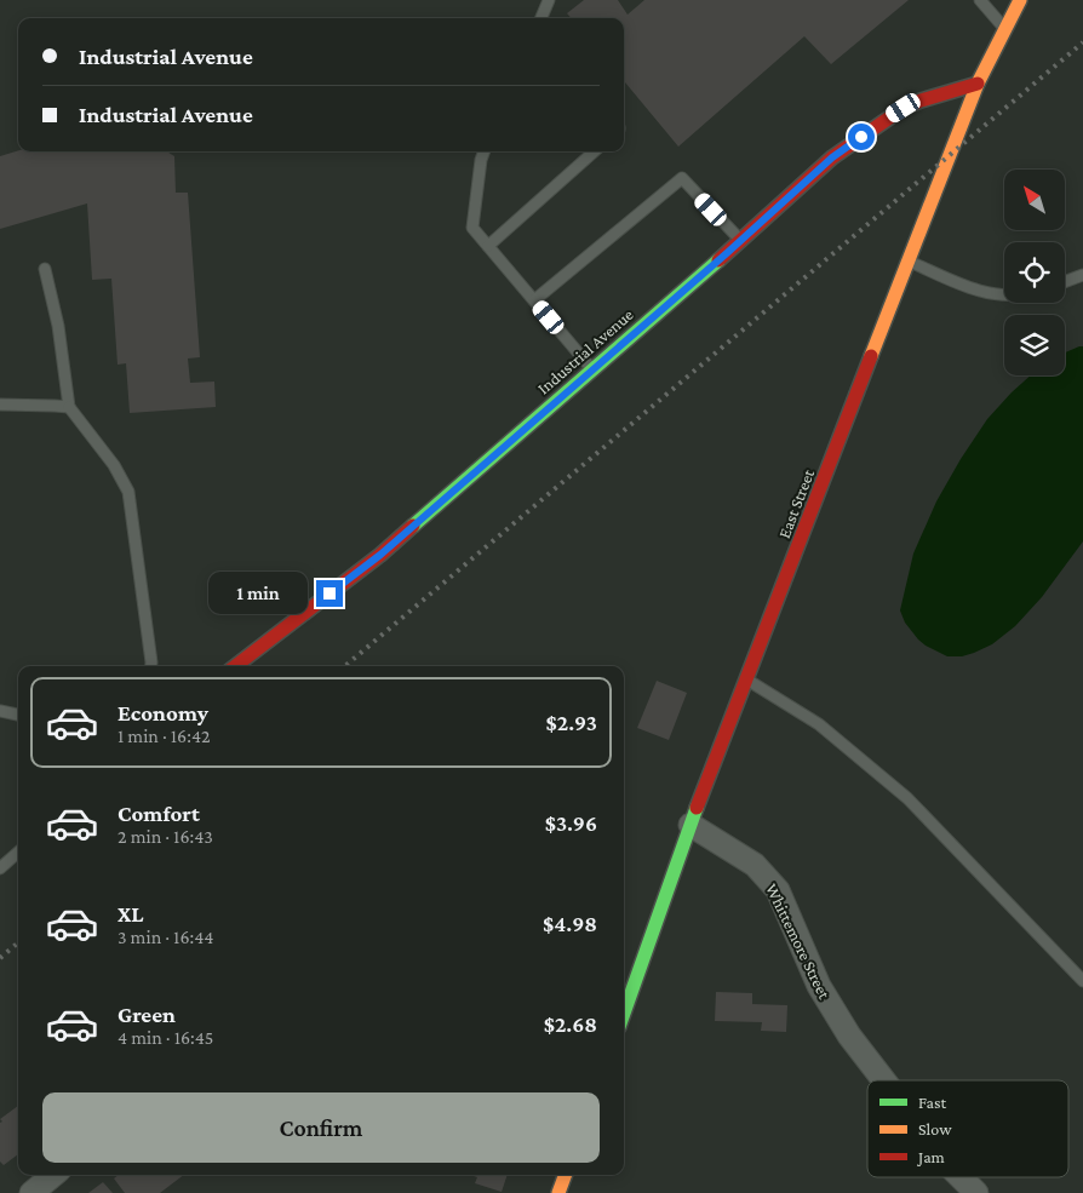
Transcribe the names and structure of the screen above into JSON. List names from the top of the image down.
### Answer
{
  "streets": {
    "main road": ["Industrial Avenue", "East Street"],
    "street": ["Whittemore Street"]
  },
  "crossings": [
    ["Industrial Avenue", "East Street"],
    ["East Street", "Whittemore Street"]
  ],
  "legend": ["Fast", "Slow", "Jam"],
  "north": "top left",
  "page": {
    "banner": ["Industrial Avenue", "Industrial Avenue"],
    "bubble": "1 min",
    "list": [
      {
        "name": "Economy",
        "note": "1 min · 16:42",
        "value": "$2.93"
      },
      {
        "name": "Comfort",
        "note": "2 min · 16:43",
        "value": "$3.96"
      },
      {
        "name": "XL",
        "note": "3 min · 16:44",
        "value": "$4.98"
      },
      {
        "name": "Green",
        "note": "4 min · 16:45",
        "value": "$2.68"
      }
    ],
    "buttons": "Confirm"
  }
}
